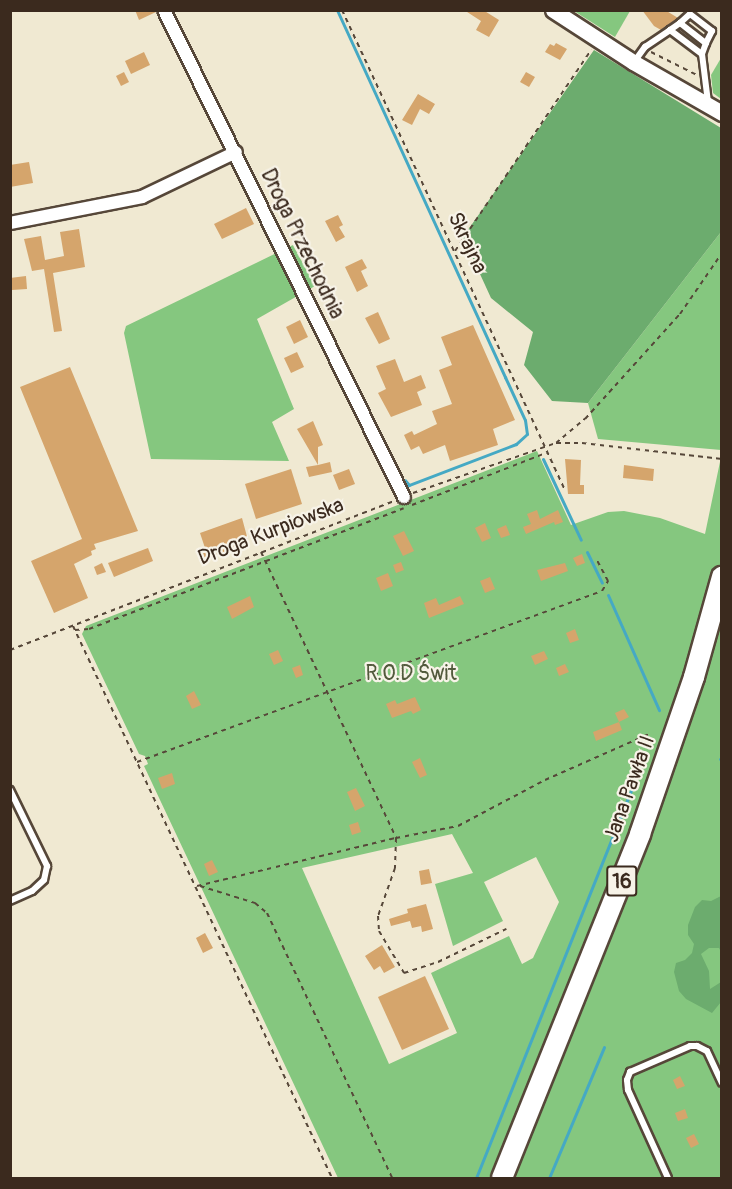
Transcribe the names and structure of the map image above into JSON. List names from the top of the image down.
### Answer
{
  "streets": {
    "main road": ["Jana Pawła II", "16"],
    "street": ["Droga Przechodnia"],
    "path": ["Skrajna", "Droga Kurpiowska"]
  },
  "crossings": [
    ["Skrajna", "Droga Kurpiowska"],
    ["Droga Przechodnia", "Droga Kurpiowska"]
  ],
  "parks": ["R.O.D Świt"]
}
